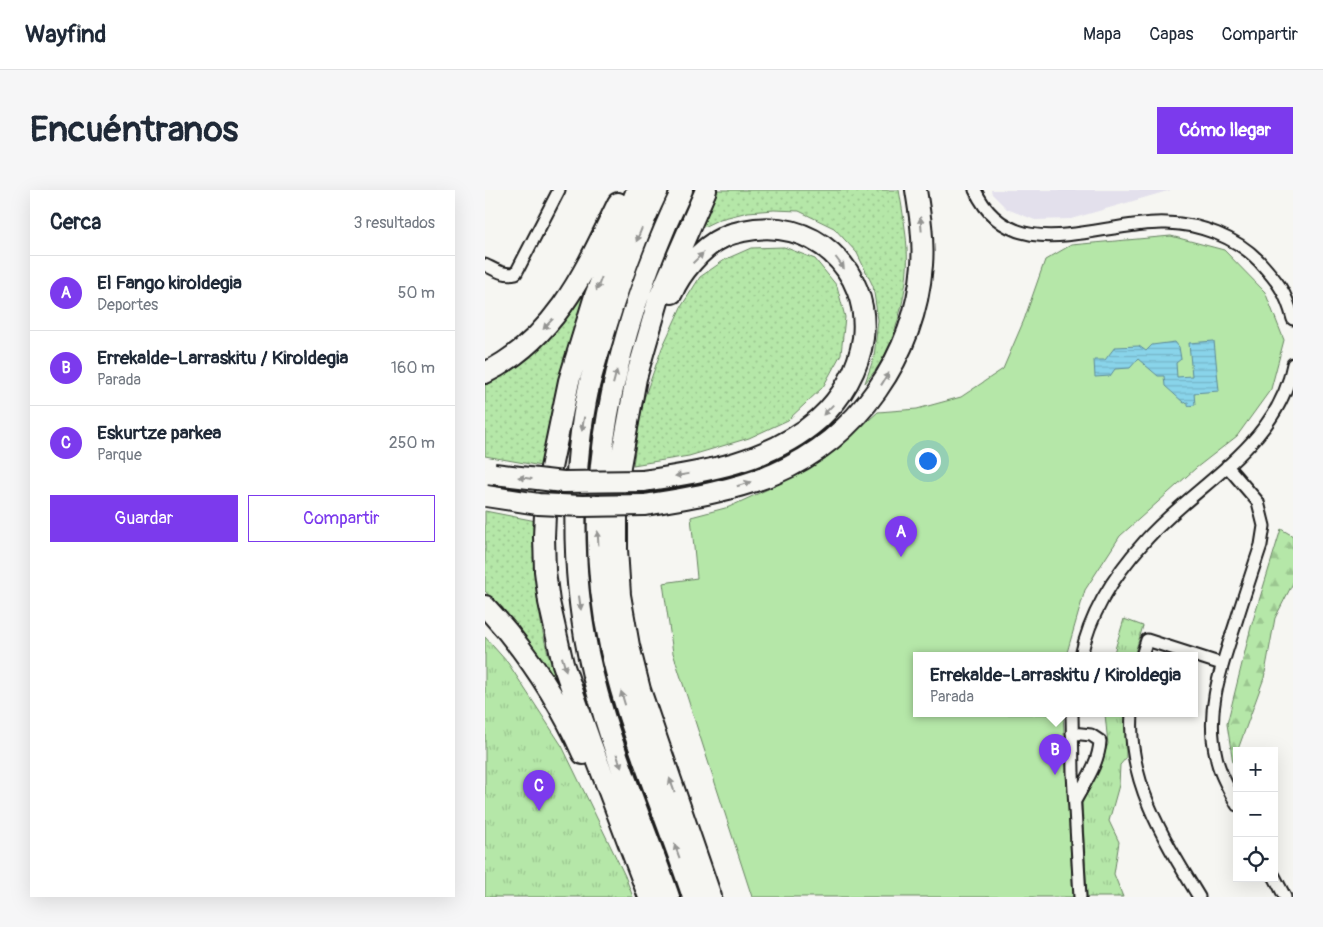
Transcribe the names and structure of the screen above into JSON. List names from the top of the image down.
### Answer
{
  "page": {
    "header": "Wayfind",
    "nav": ["Mapa", "Capas", "Compartir"],
    "buttons": [
      "Cómo llegar",
      ["Guardar", "Compartir"]
    ],
    "title": "Encuéntranos",
    "heading": ["Cerca", "3 resultados"],
    "list": [
      {
        "mark": "A",
        "name": "El Fango kiroldegia",
        "note": "Deportes",
        "value": "50 m"
      },
      {
        "mark": "B",
        "name": "Errekalde-Larraskitu / Kiroldegia",
        "note": "Parada",
        "value": "160 m"
      },
      {
        "mark": "C",
        "name": "Eskurtze parkea",
        "note": "Parque",
        "value": "250 m"
      }
    ],
    "pins": ["A", "B", "C"],
    "popup": ["Errekalde-Larraskitu / Kiroldegia", "Parada"],
    "map_buttons": ["+", "−"]
  }
}
